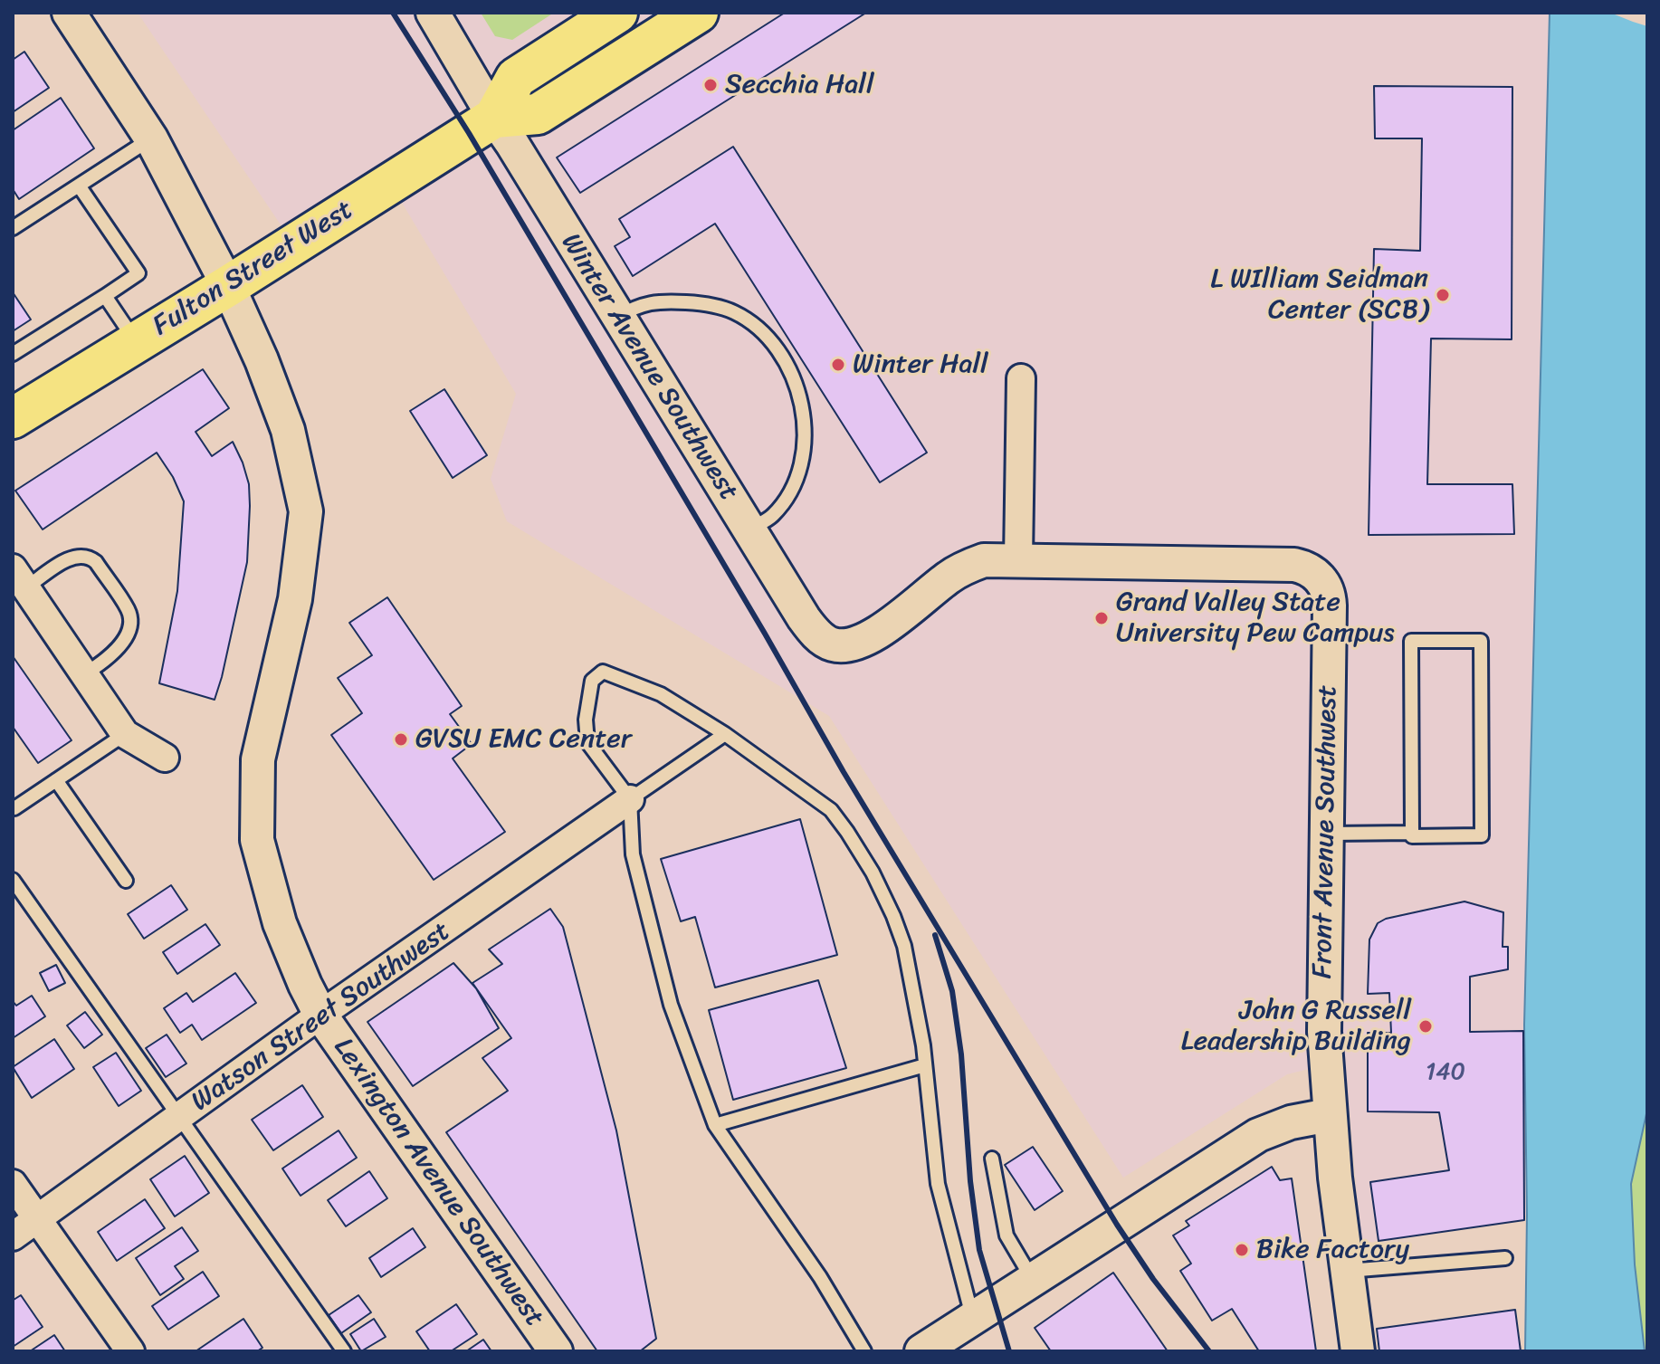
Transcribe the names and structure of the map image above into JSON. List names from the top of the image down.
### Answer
{
  "streets": {
    "main road": ["Fulton Street West"],
    "street": [
      "Winter Avenue Southwest",
      "Front Avenue Southwest",
      "Watson Street Southwest",
      "Lexington Avenue Southwest"
    ]
  },
  "crossings": [
    ["Fulton Street West", "Winter Avenue Southwest"],
    ["Fulton Street West", "Lexington Avenue Southwest"],
    ["Winter Avenue Southwest", "Front Avenue Southwest"],
    ["Watson Street Southwest", "Lexington Avenue Southwest"]
  ],
  "places": [
    "Secchia Hall",
    "L WIlliam Seidman Center (SCB)",
    "Winter Hall",
    "Grand Valley State University Pew Campus",
    "GVSU EMC Center",
    "John G Russell Leadership Building",
    "Bike Factory"
  ],
  "house_numbers": ["140"]
}
